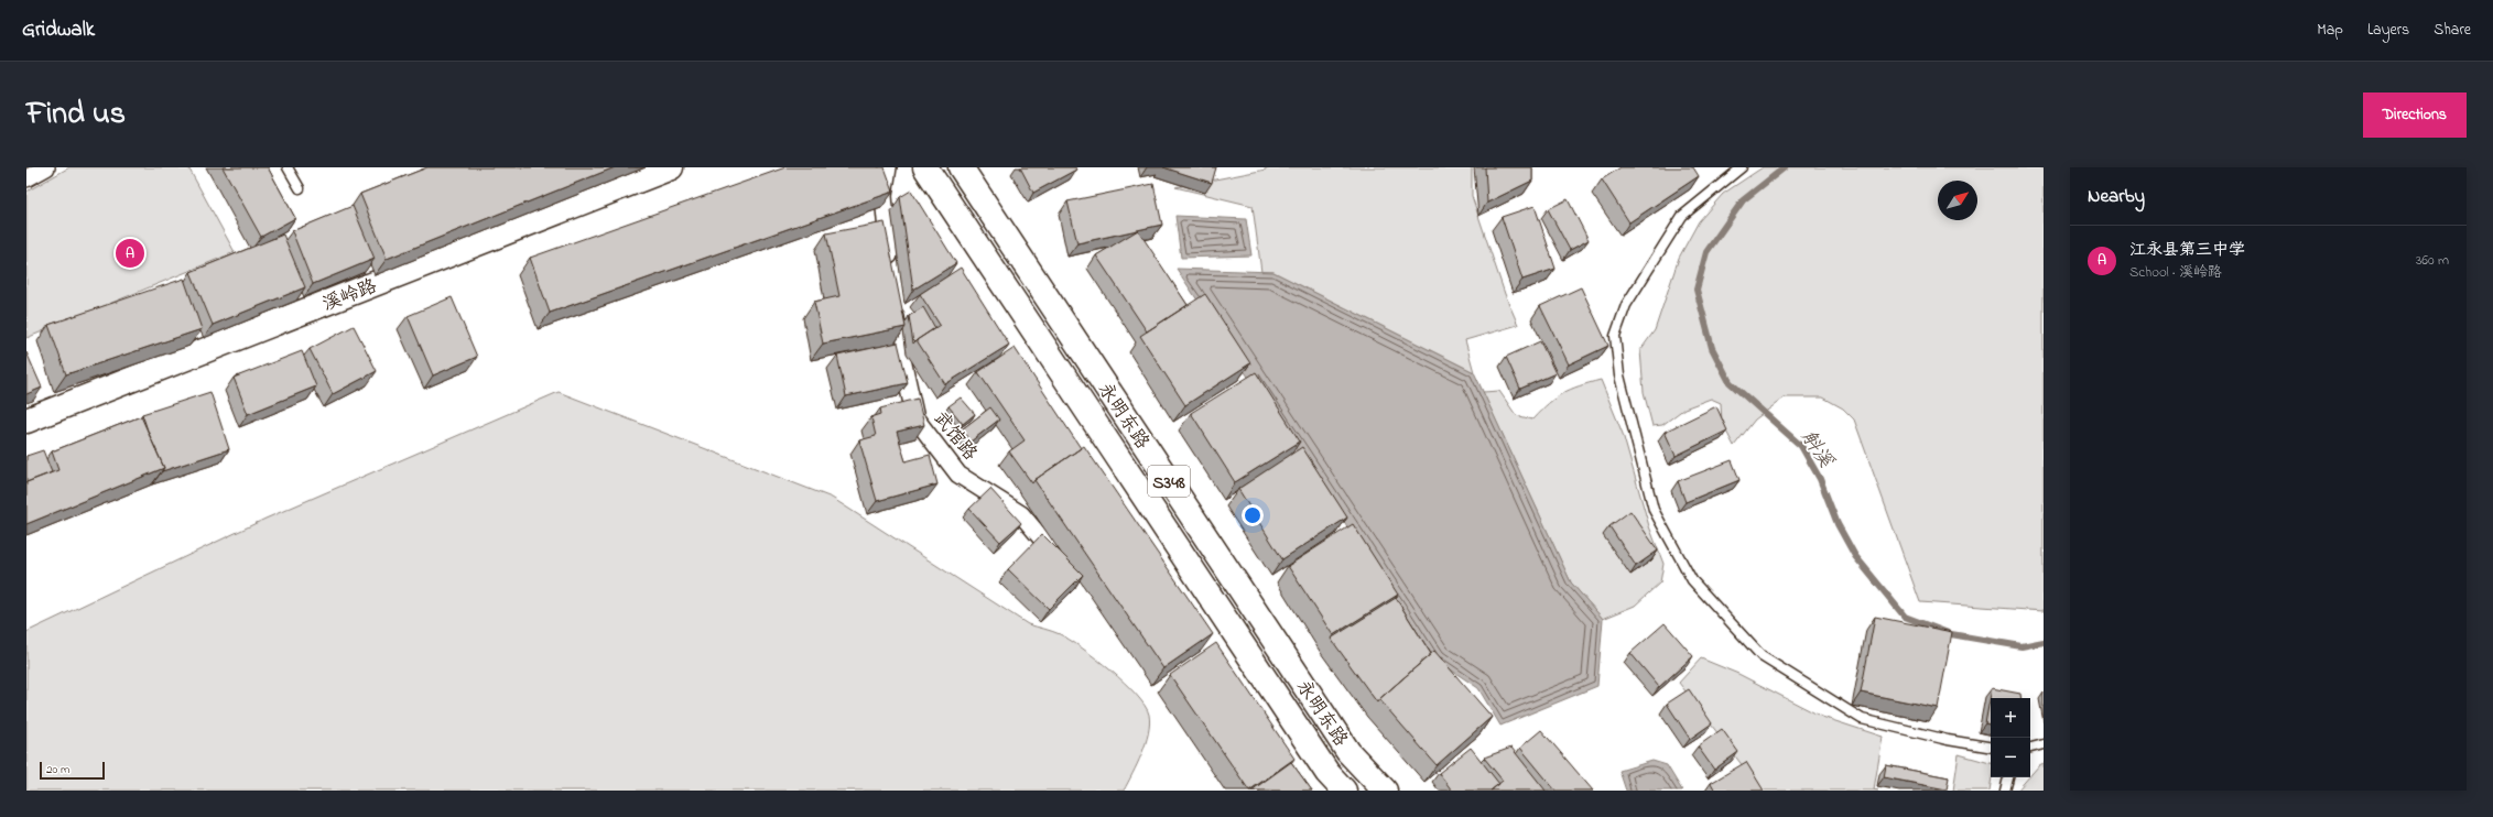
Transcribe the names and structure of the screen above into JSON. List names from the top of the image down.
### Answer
{
  "streets": {
    "main road": ["溪岭路", "永明东路", "S348"],
    "street": ["武馆路"]
  },
  "water": ["斛溪"],
  "scale_bar": "20 m",
  "north": "top right",
  "page": {
    "header": "Gridwalk",
    "nav": ["Map", "Layers", "Share"],
    "title": "Find us",
    "buttons": "Directions",
    "heading": "Nearby",
    "list": [
      {
        "mark": "A",
        "name": "江永县第三中学",
        "note": "School · 溪岭路",
        "value": "360 m"
      }
    ],
    "pins": "A",
    "map_buttons": ["+", "−"],
    "scale": "20 m"
  }
}
